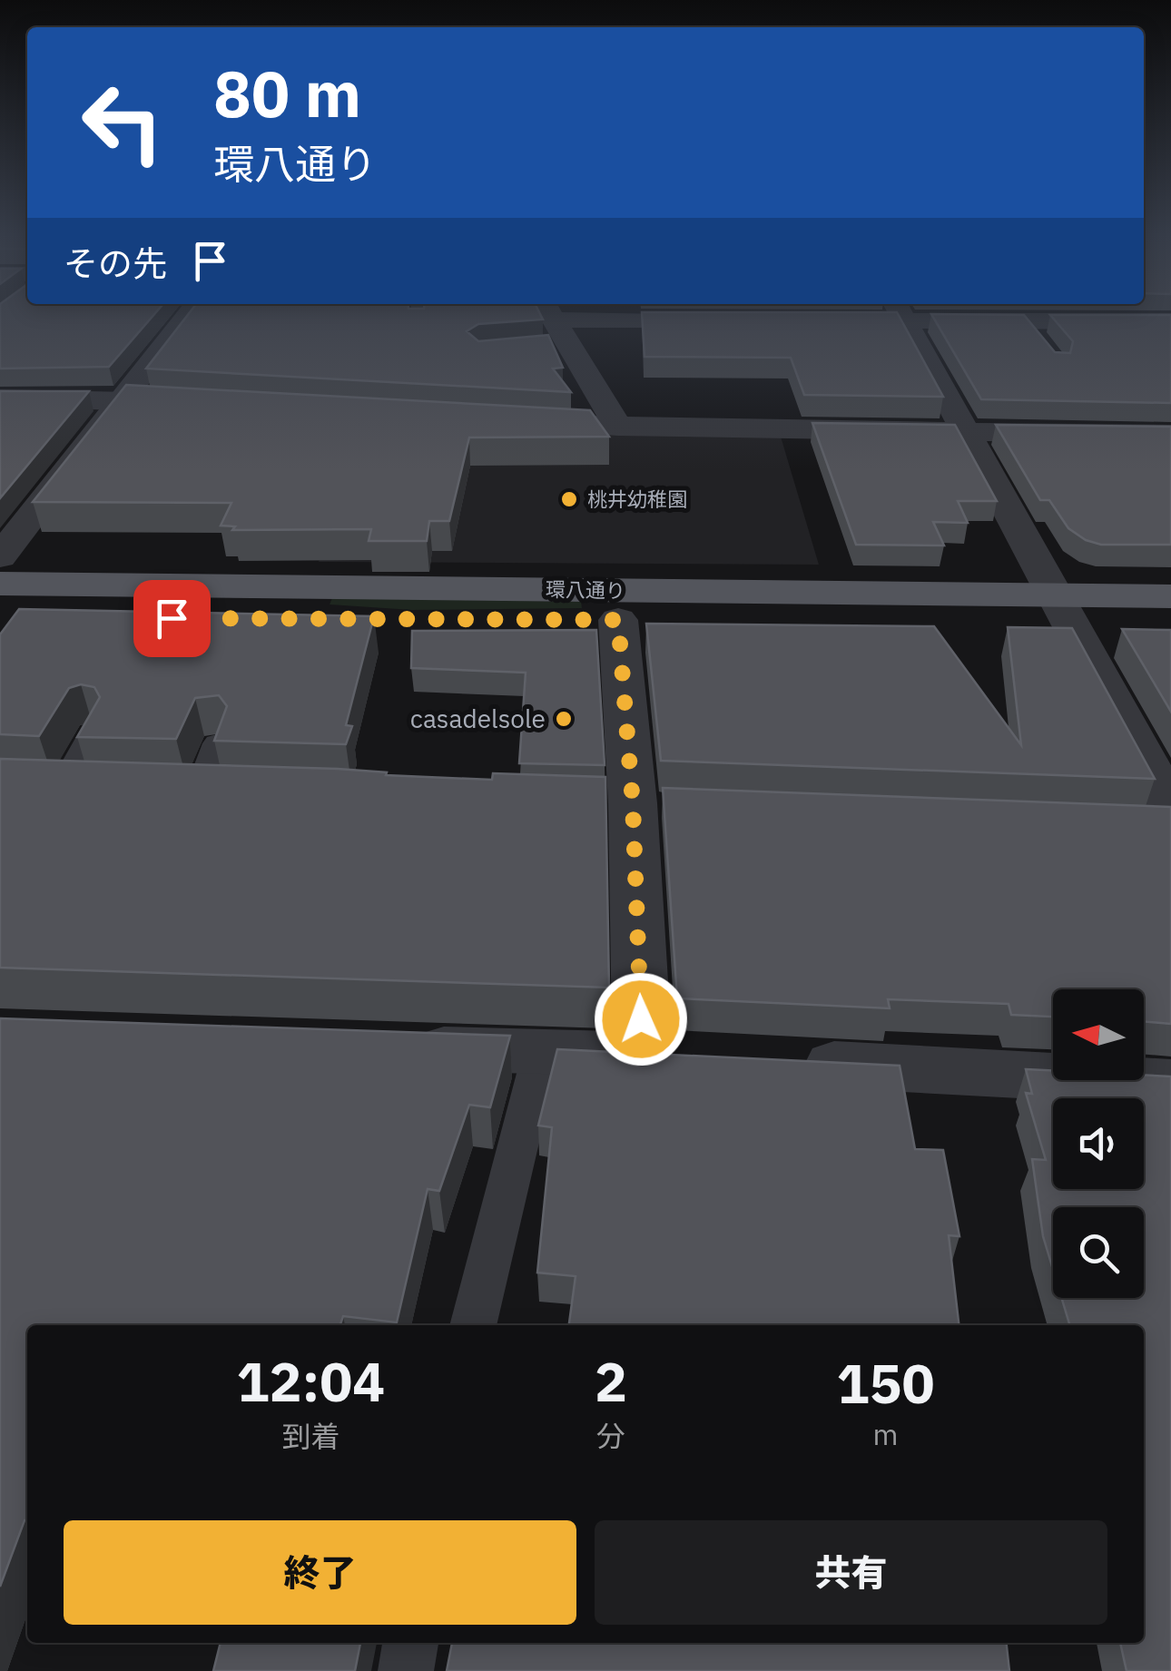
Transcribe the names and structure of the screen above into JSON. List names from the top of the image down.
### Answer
{
  "streets": {
    "main road": ["環八通り"]
  },
  "places": ["桃井幼稚園", "casadelsole"],
  "north": "left",
  "page": {
    "turn": ["80 m", "環八通り"],
    "then": "その先",
    "eta": [
      "12:04",
      "到着",
      "2",
      "分",
      "150",
      "m"
    ],
    "buttons": ["終了", "共有"]
  }
}
